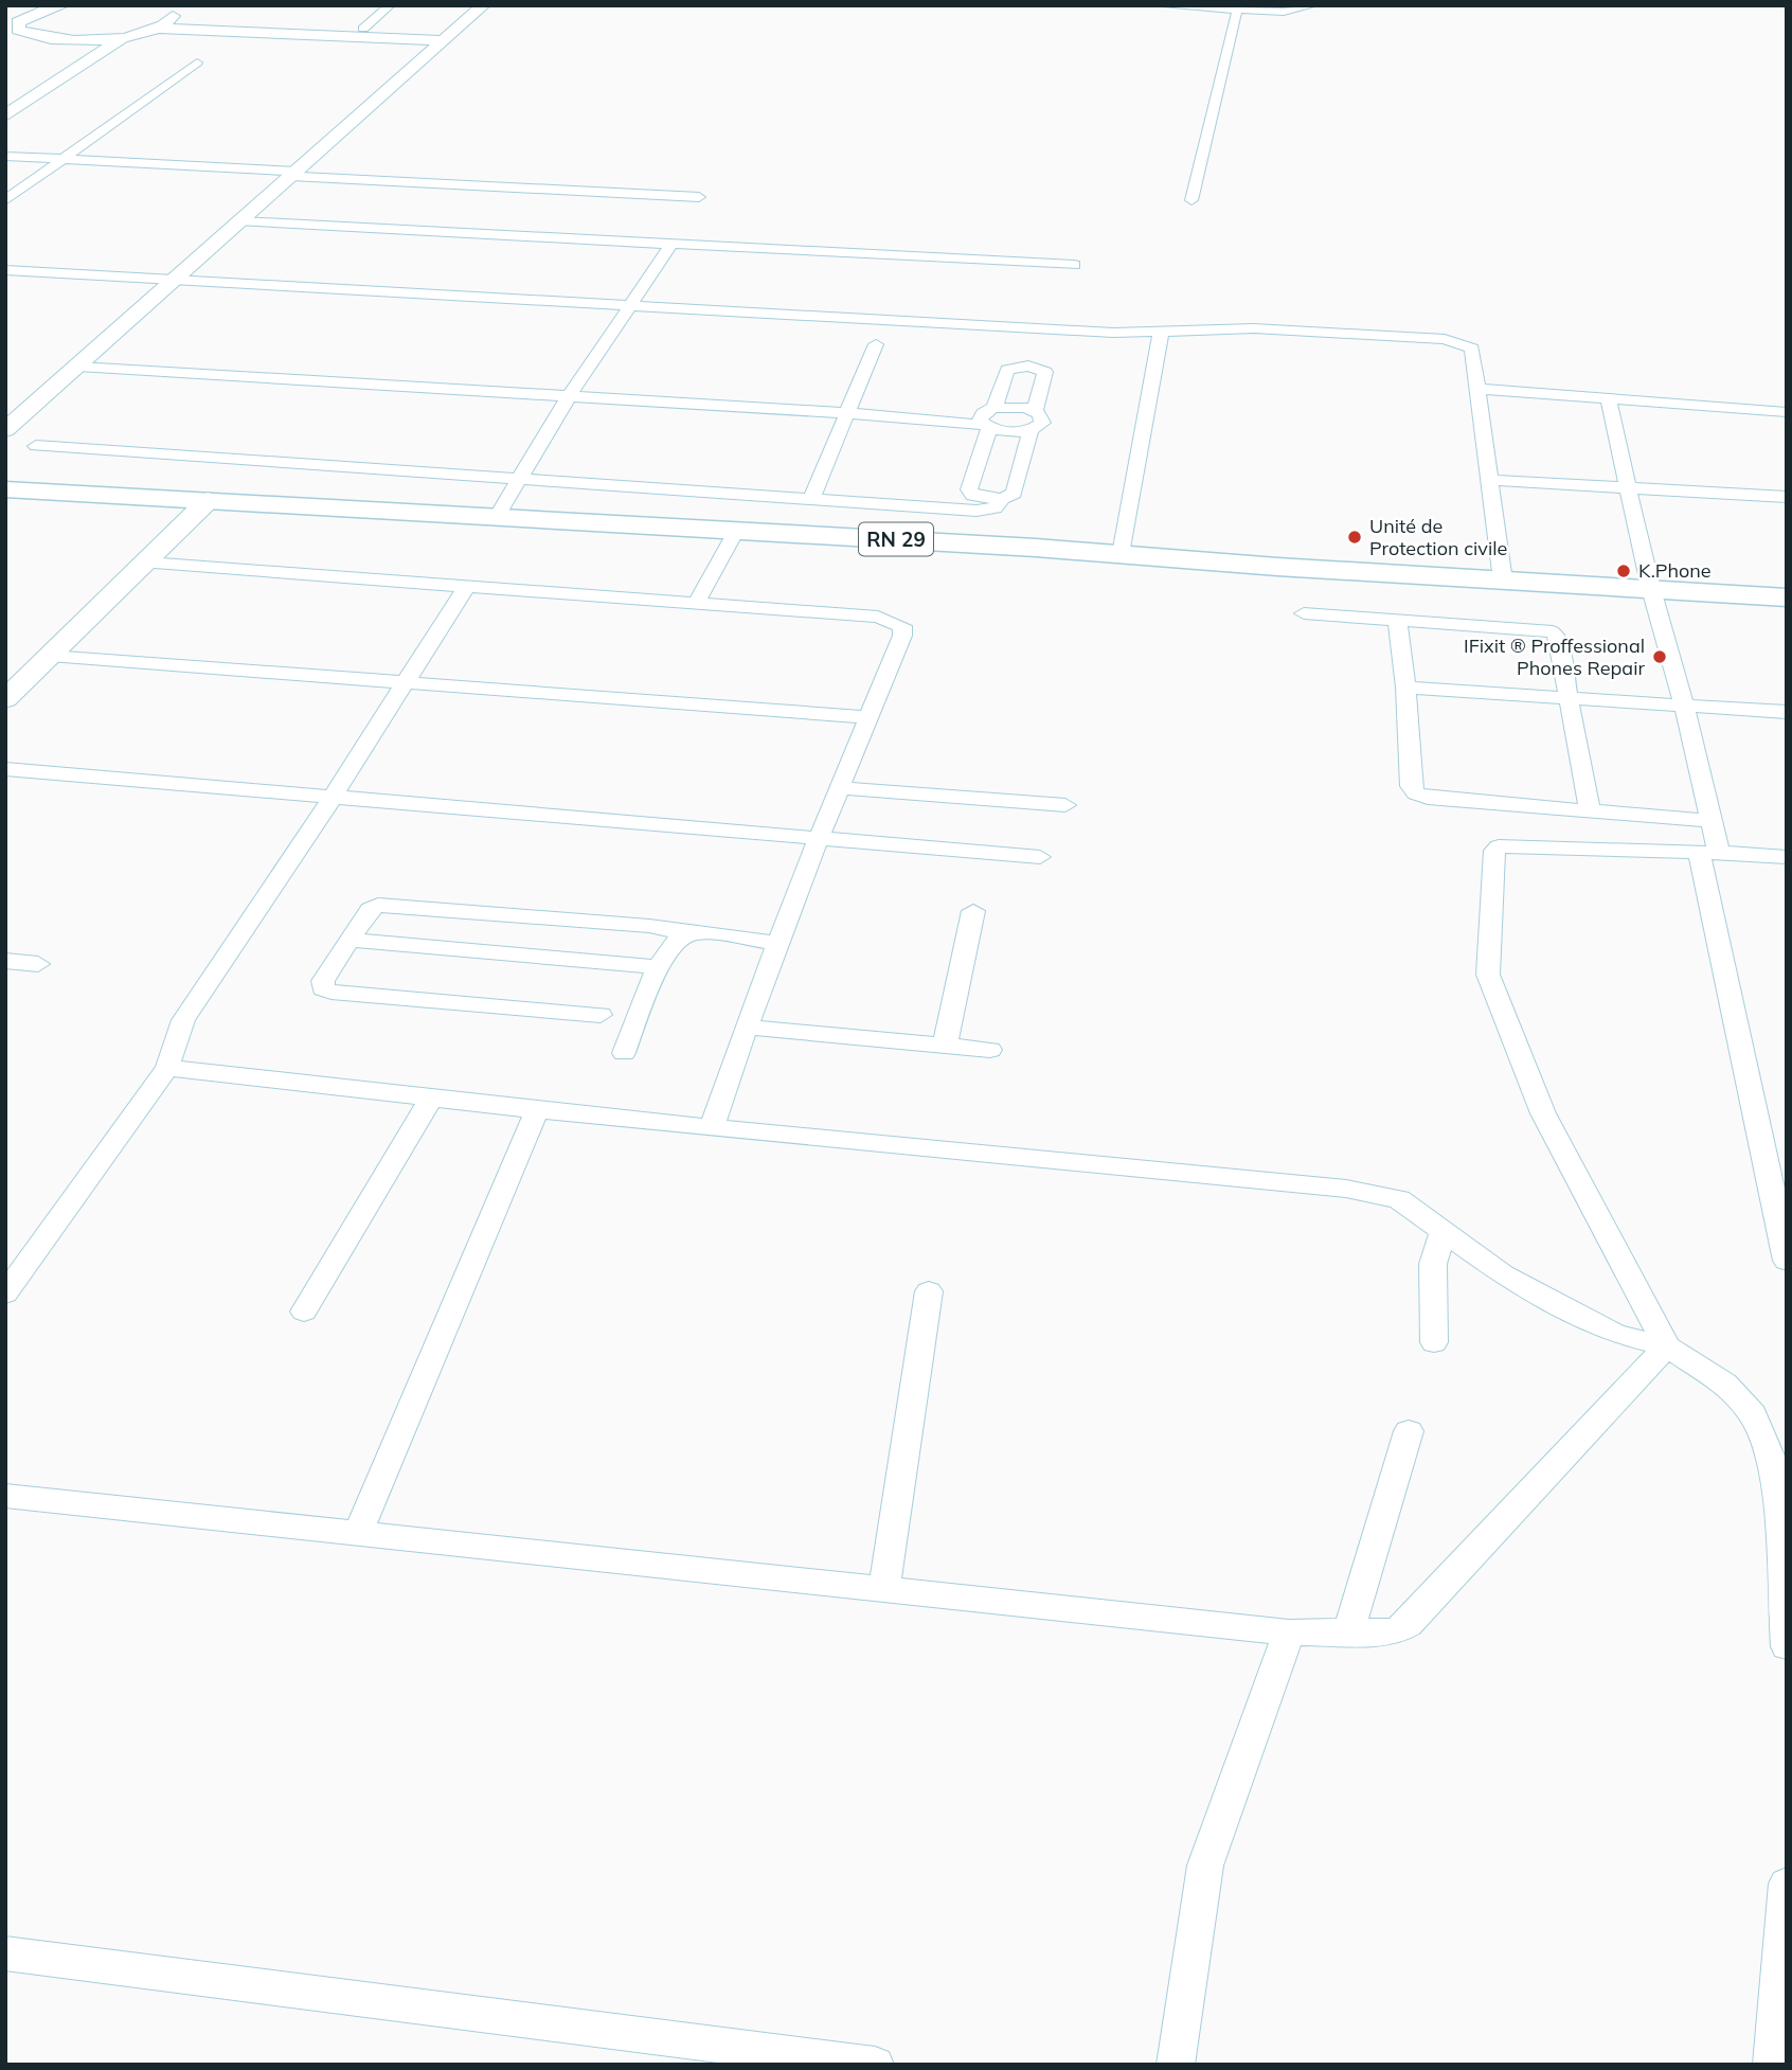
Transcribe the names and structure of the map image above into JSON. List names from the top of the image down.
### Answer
{
  "streets": {
    "main road": ["RN 29"]
  },
  "places": ["Unité de Protection civile", "K.Phone", "IFixit ® Proffessional Phones Repair"]
}
